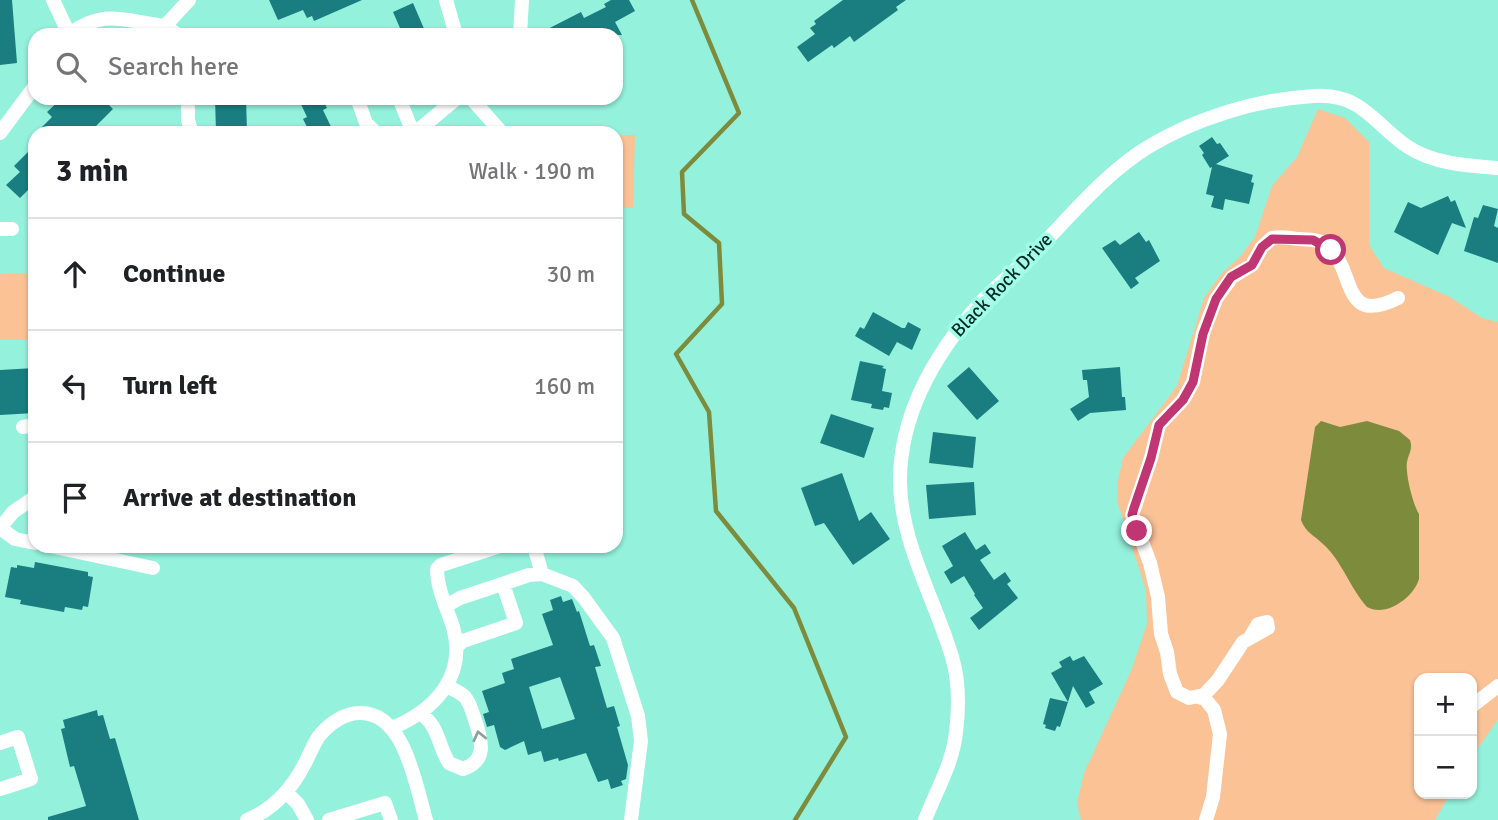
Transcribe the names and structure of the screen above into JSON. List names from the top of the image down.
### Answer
{
  "streets": {
    "street": ["Black Rock Drive"]
  },
  "page": {
    "search": "Search here",
    "heading": ["3 min", "Walk · 190 m"],
    "list": [
      ["Continue", "30 m"],
      ["Turn left", "160 m"],
      "Arrive at destination"
    ],
    "map_buttons": ["+", "−"]
  }
}
